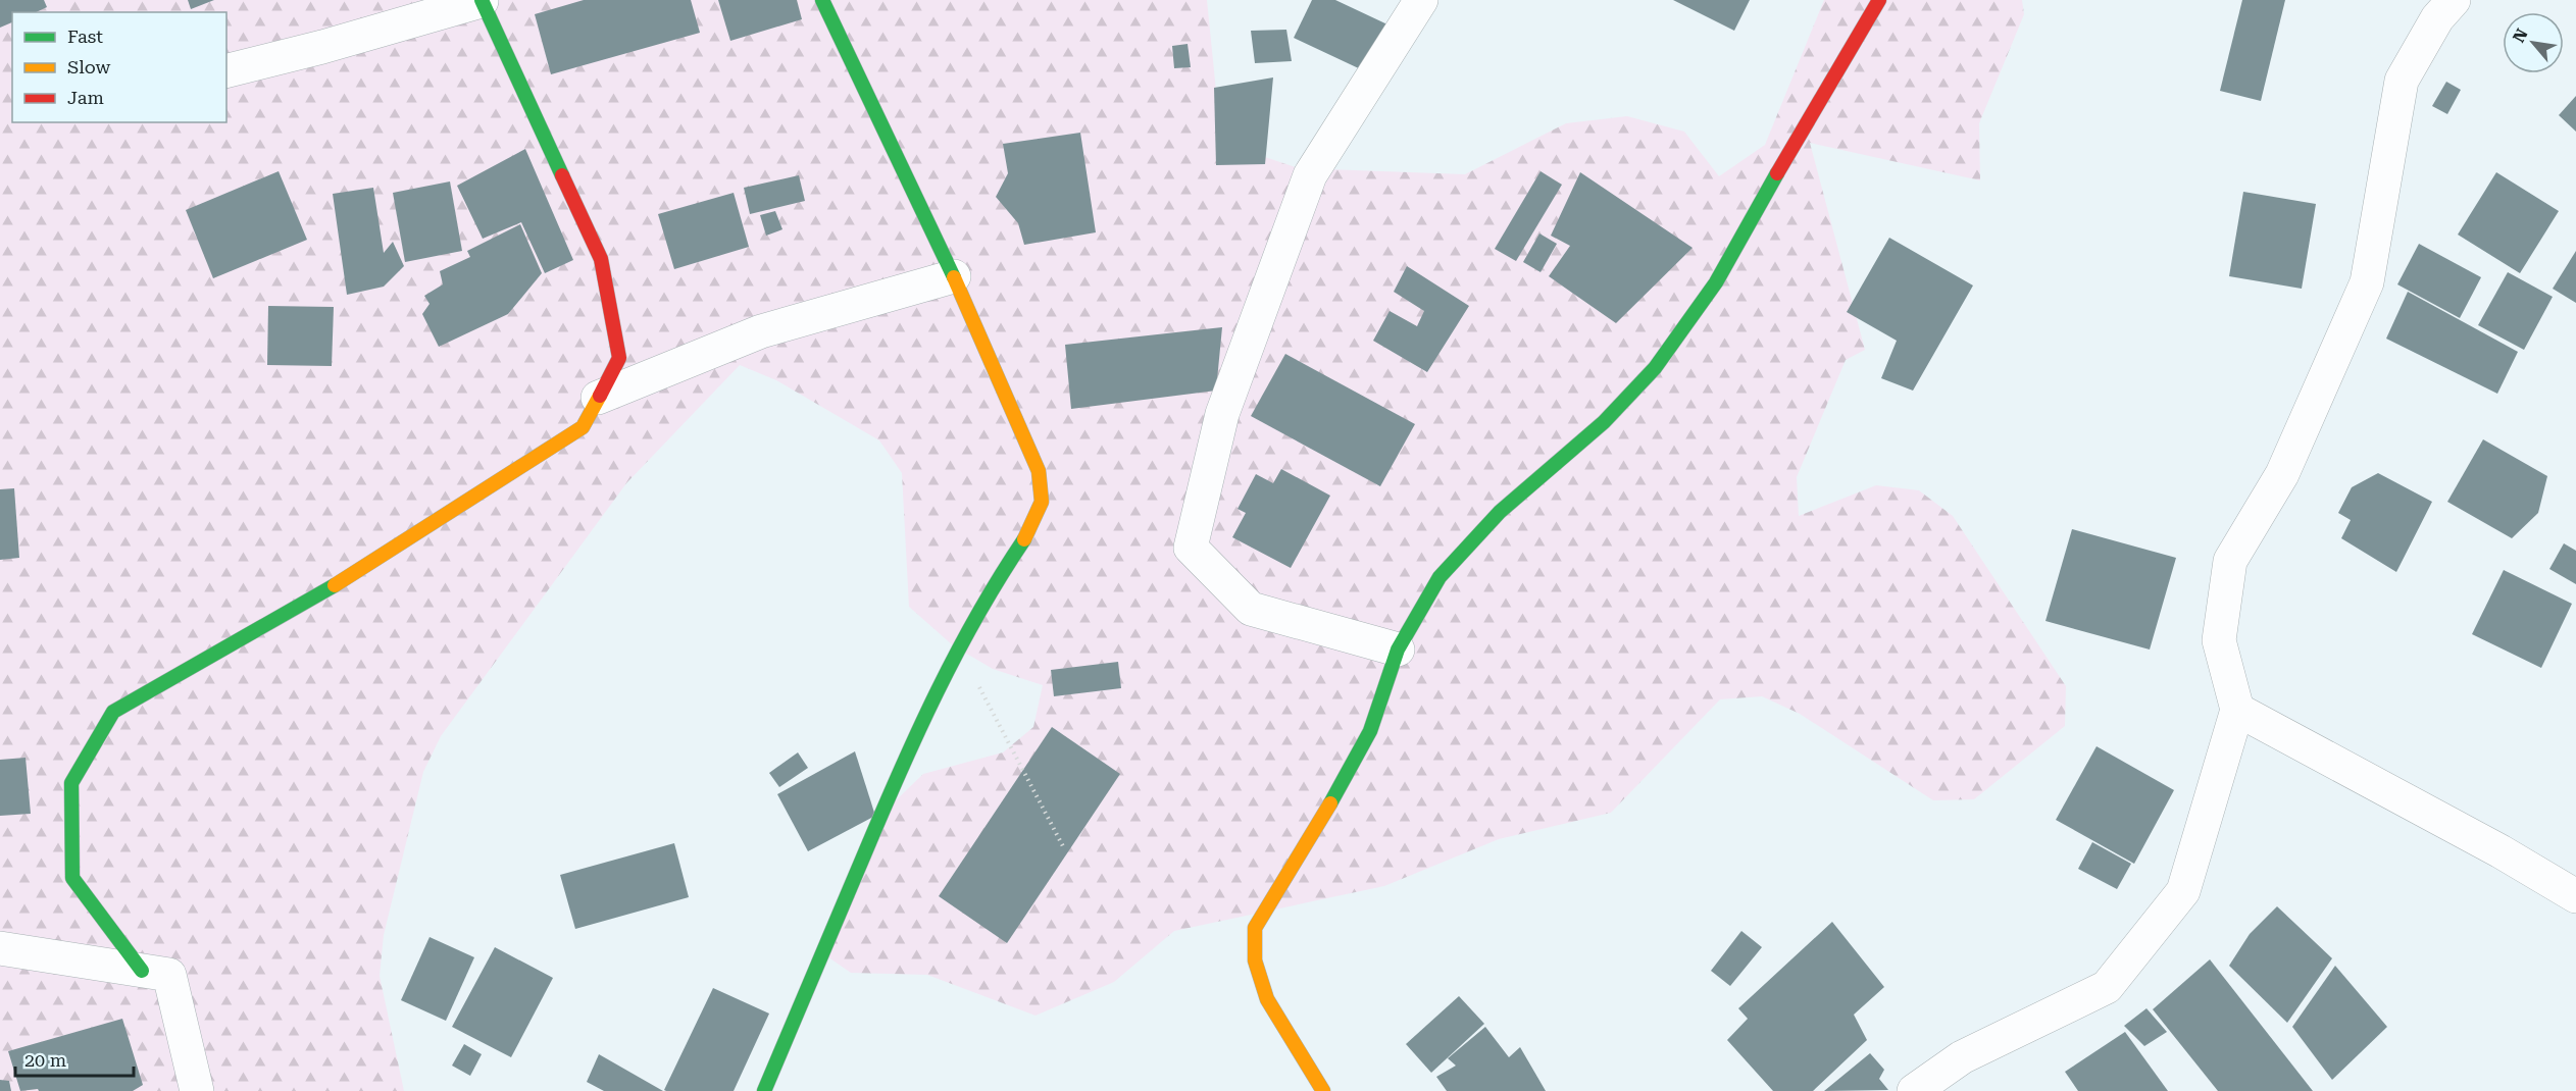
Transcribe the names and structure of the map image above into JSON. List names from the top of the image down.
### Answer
{
  "legend": ["Fast", "Slow", "Jam"],
  "scale_bar": "20 m",
  "north": "top left"
}
